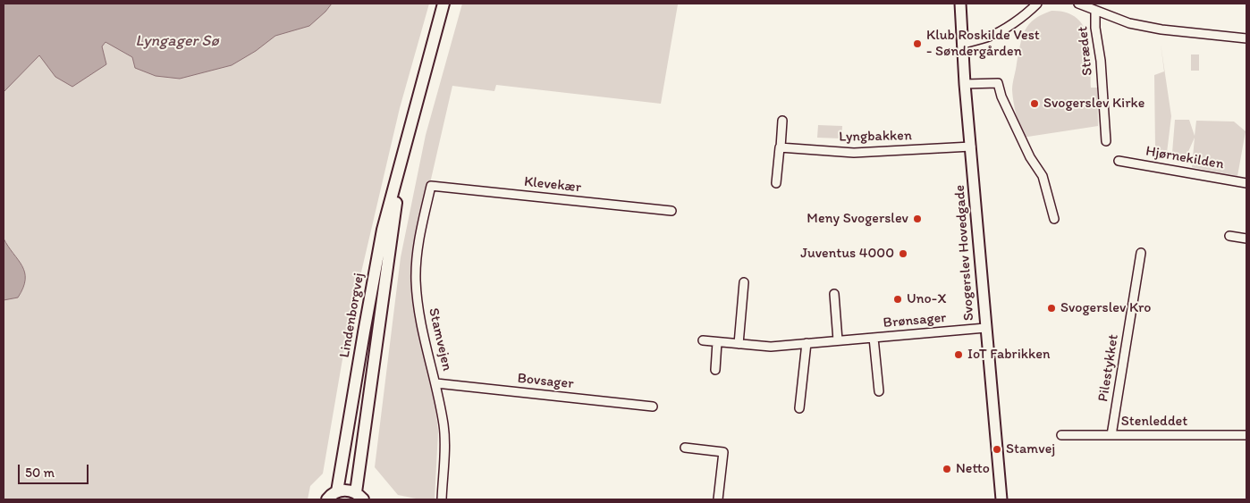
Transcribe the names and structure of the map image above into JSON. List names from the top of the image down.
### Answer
{
  "streets": {
    "main road": ["Lindenborgvej"],
    "street": [
      "Strædet",
      "Lyngbakken",
      "Hjørnekilden",
      "Klevekær",
      "Svogerslev Hovedgade",
      "Brønsager",
      "Stamvejen",
      "Pilestykket",
      "Bovsager",
      "Stenleddet"
    ]
  },
  "crossings": [
    ["Lyngbakken", "Svogerslev Hovedgade"],
    ["Klevekær", "Stamvejen"],
    ["Svogerslev Hovedgade", "Brønsager"],
    ["Stamvejen", "Bovsager"],
    ["Pilestykket", "Stenleddet"]
  ],
  "water": ["Lyngager Sø"],
  "places": [
    "Klub Roskilde Vest - Søndergården",
    "Svogerslev Kirke",
    "Meny Svogerslev",
    "Juventus 4000",
    "Uno-X",
    "Svogerslev Kro",
    "IoT Fabrikken",
    "Stamvej",
    "Netto"
  ],
  "scale_bar": "50 m"
}
